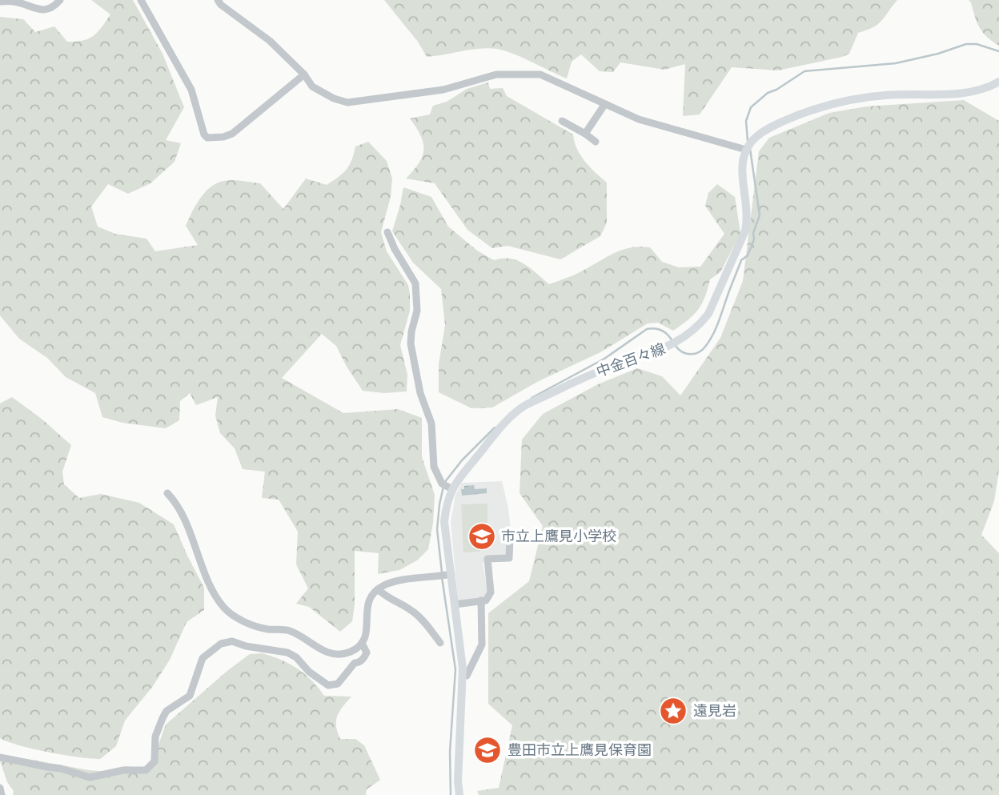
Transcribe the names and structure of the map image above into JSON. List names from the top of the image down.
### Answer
{
  "streets": {
    "main road": ["中金百々線"]
  },
  "places": {
    "school or university": ["市立上鷹見小学校", "豊田市立上鷹見保育園"],
    "place": ["遠見岩"]
  }
}
